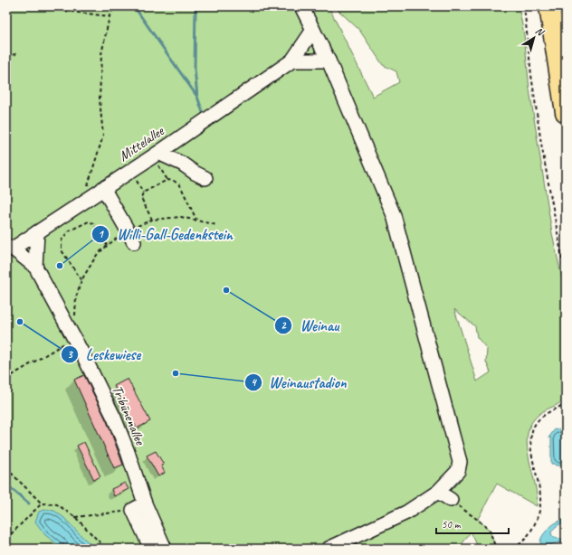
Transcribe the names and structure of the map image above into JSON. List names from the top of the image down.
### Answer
{
  "streets": {
    "street": ["Mittelallee", "Tribünenallee"]
  },
  "crossings": [
    ["Mittelallee", "Tribünenallee"]
  ],
  "places": [
    "Willi-Gall-Gedenkstein",
    "Weinau",
    "Leskewiese",
    "Weinaustadion"
  ],
  "scale_bar": "50 m",
  "north": "top right"
}
